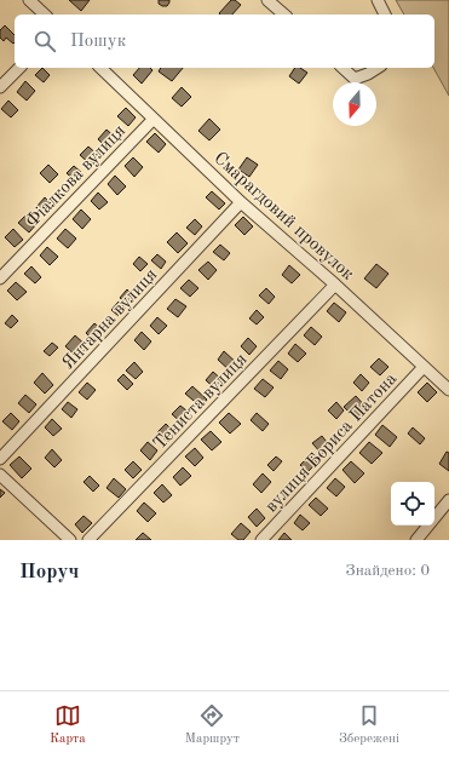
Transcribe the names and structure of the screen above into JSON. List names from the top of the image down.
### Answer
{
  "streets": {
    "street": [
      "Фіалкова вулиця",
      "Смарагдовий провулок",
      "Янтарна вулиця",
      "Тениста вулиця",
      "вулиця Бориса Патона"
    ]
  },
  "crossings": [
    ["Фіалкова вулиця", "Смарагдовий провулок"],
    ["Смарагдовий провулок", "Янтарна вулиця"],
    ["Смарагдовий провулок", "Тениста вулиця"],
    ["Смарагдовий провулок", "вулиця Бориса Патона"]
  ],
  "north": "bottom",
  "page": {
    "search": "Пошук",
    "heading": ["Поруч", "Знайдено: 0"],
    "nav": ["Карта", "Маршрут", "Збережені"]
  }
}
